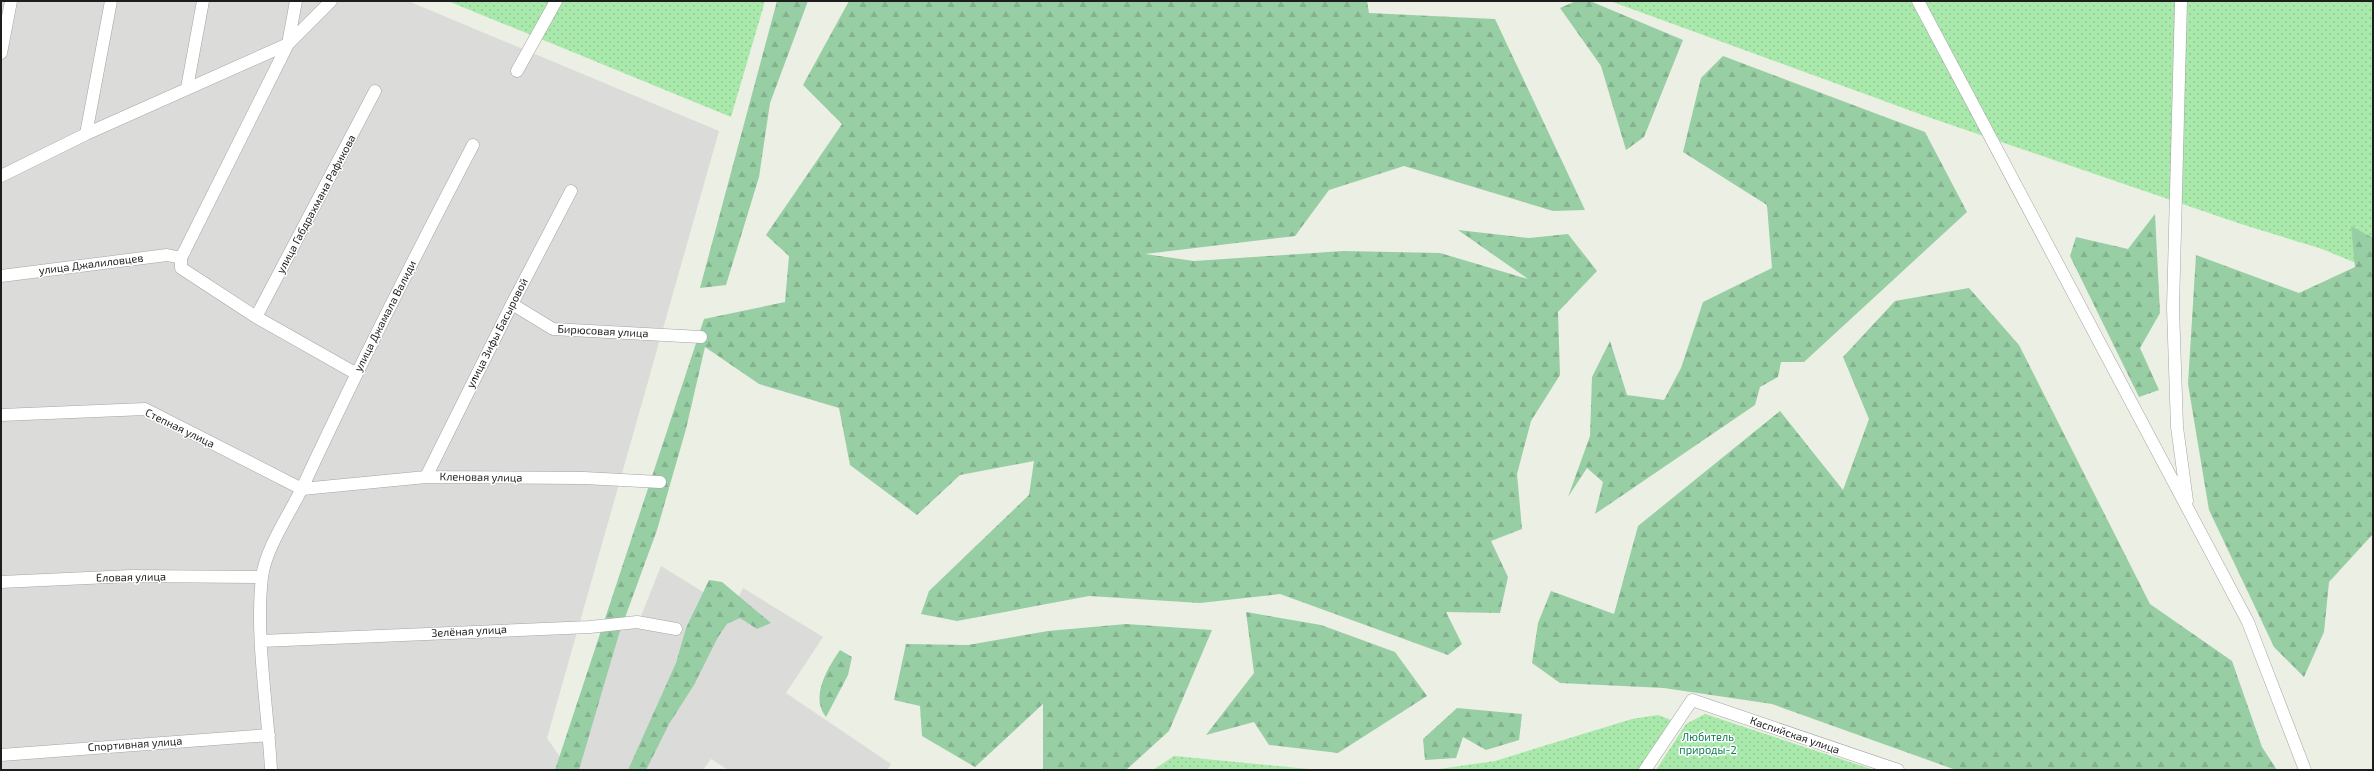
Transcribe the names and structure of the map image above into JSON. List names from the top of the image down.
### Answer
{
  "streets": {
    "street": [
      "улица Габдрахмана Рафикова",
      "улица Джалиловцев",
      "улица Джамала Валиди",
      "Бирюсовая улица",
      "улица Зифы Басыровой",
      "Степная улица",
      "Кленовая улица",
      "Еловая улица",
      "Зелёная улица",
      "Каспийская улица",
      "Спортивная улица"
    ]
  },
  "crossings": [
    ["улица Джамала Валиди", "Степная улица"],
    ["улица Джамала Валиди", "Кленовая улица"],
    ["улица Джамала Валиди", "Еловая улица"],
    ["улица Джамала Валиди", "Зелёная улица"],
    ["улица Джамала Валиди", "Спортивная улица"],
    ["Бирюсовая улица", "улица Зифы Басыровой"],
    ["улица Зифы Басыровой", "Кленовая улица"],
    ["Степная улица", "Кленовая улица"]
  ],
  "parks": ["Любитель природы-2"]
}
